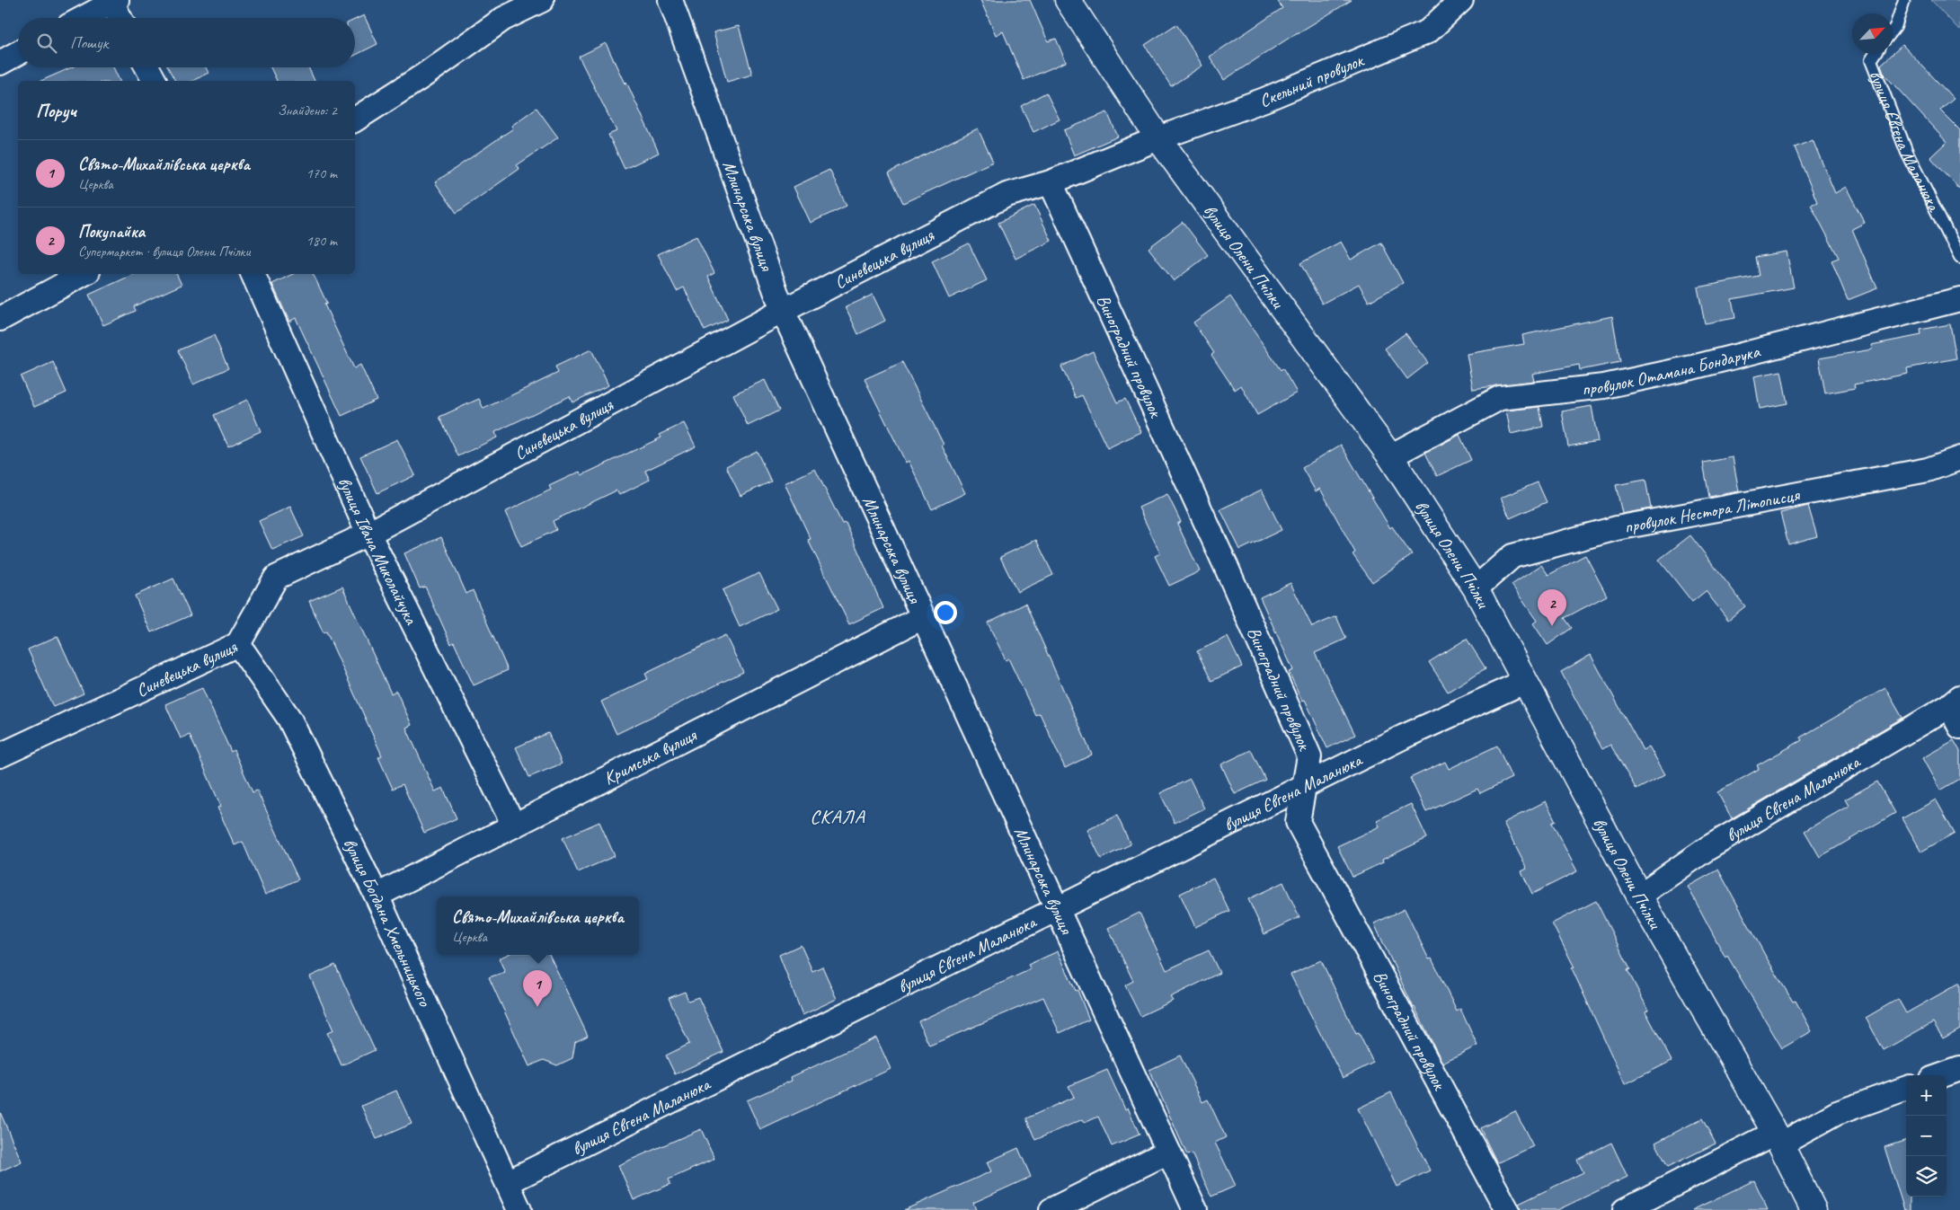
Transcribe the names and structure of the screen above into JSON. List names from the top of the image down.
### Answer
{
  "streets": {
    "street": [
      "Скельний провулок",
      "вулиця Євгена Маланюка",
      "Млинарська вулиця",
      "вулиця Олени Пчілки",
      "Синевецька вулиця",
      "Виноградний провулок",
      "провулок Отамана Бондарука",
      "провулок Нестора Літописця",
      "вулиця Івана Миколайчука",
      "Кримська вулиця",
      "вулиця Богдана Хмельницького"
    ]
  },
  "crossings": [
    ["Скельний провулок", "вулиця Олени Пчілки"],
    ["Скельний провулок", "Синевецька вулиця"],
    ["вулиця Євгена Маланюка", "Млинарська вулиця"],
    ["вулиця Євгена Маланюка", "вулиця Олени Пчілки"],
    ["вулиця Євгена Маланюка", "Виноградний провулок"],
    ["вулиця Євгена Маланюка", "вулиця Богдана Хмельницького"],
    ["Млинарська вулиця", "Синевецька вулиця"],
    ["Млинарська вулиця", "Кримська вулиця"],
    ["вулиця Олени Пчілки", "Синевецька вулиця"],
    ["вулиця Олени Пчілки", "провулок Отамана Бондарука"],
    ["вулиця Олени Пчілки", "провулок Нестора Літописця"],
    ["Синевецька вулиця", "Виноградний провулок"],
    ["Синевецька вулиця", "вулиця Івана Миколайчука"],
    ["Синевецька вулиця", "вулиця Богдана Хмельницького"],
    ["вулиця Івана Миколайчука", "Кримська вулиця"],
    ["Кримська вулиця", "вулиця Богдана Хмельницького"]
  ],
  "districts": ["СКАЛА"],
  "north": "top right",
  "page": {
    "search": "Пошук",
    "heading": ["Поруч", "Знайдено: 2"],
    "list": [
      {
        "mark": "1",
        "name": "Свято-Михайлівська церква",
        "note": "Церква",
        "value": "170 m"
      },
      {
        "mark": "2",
        "name": "Покупайка",
        "note": "Супермаркет · вулиця Олени Пчілки",
        "value": "180 m"
      }
    ],
    "pins": ["2", "1"],
    "popup": ["Свято-Михайлівська церква", "Церква"],
    "map_buttons": ["+", "−"]
  }
}
